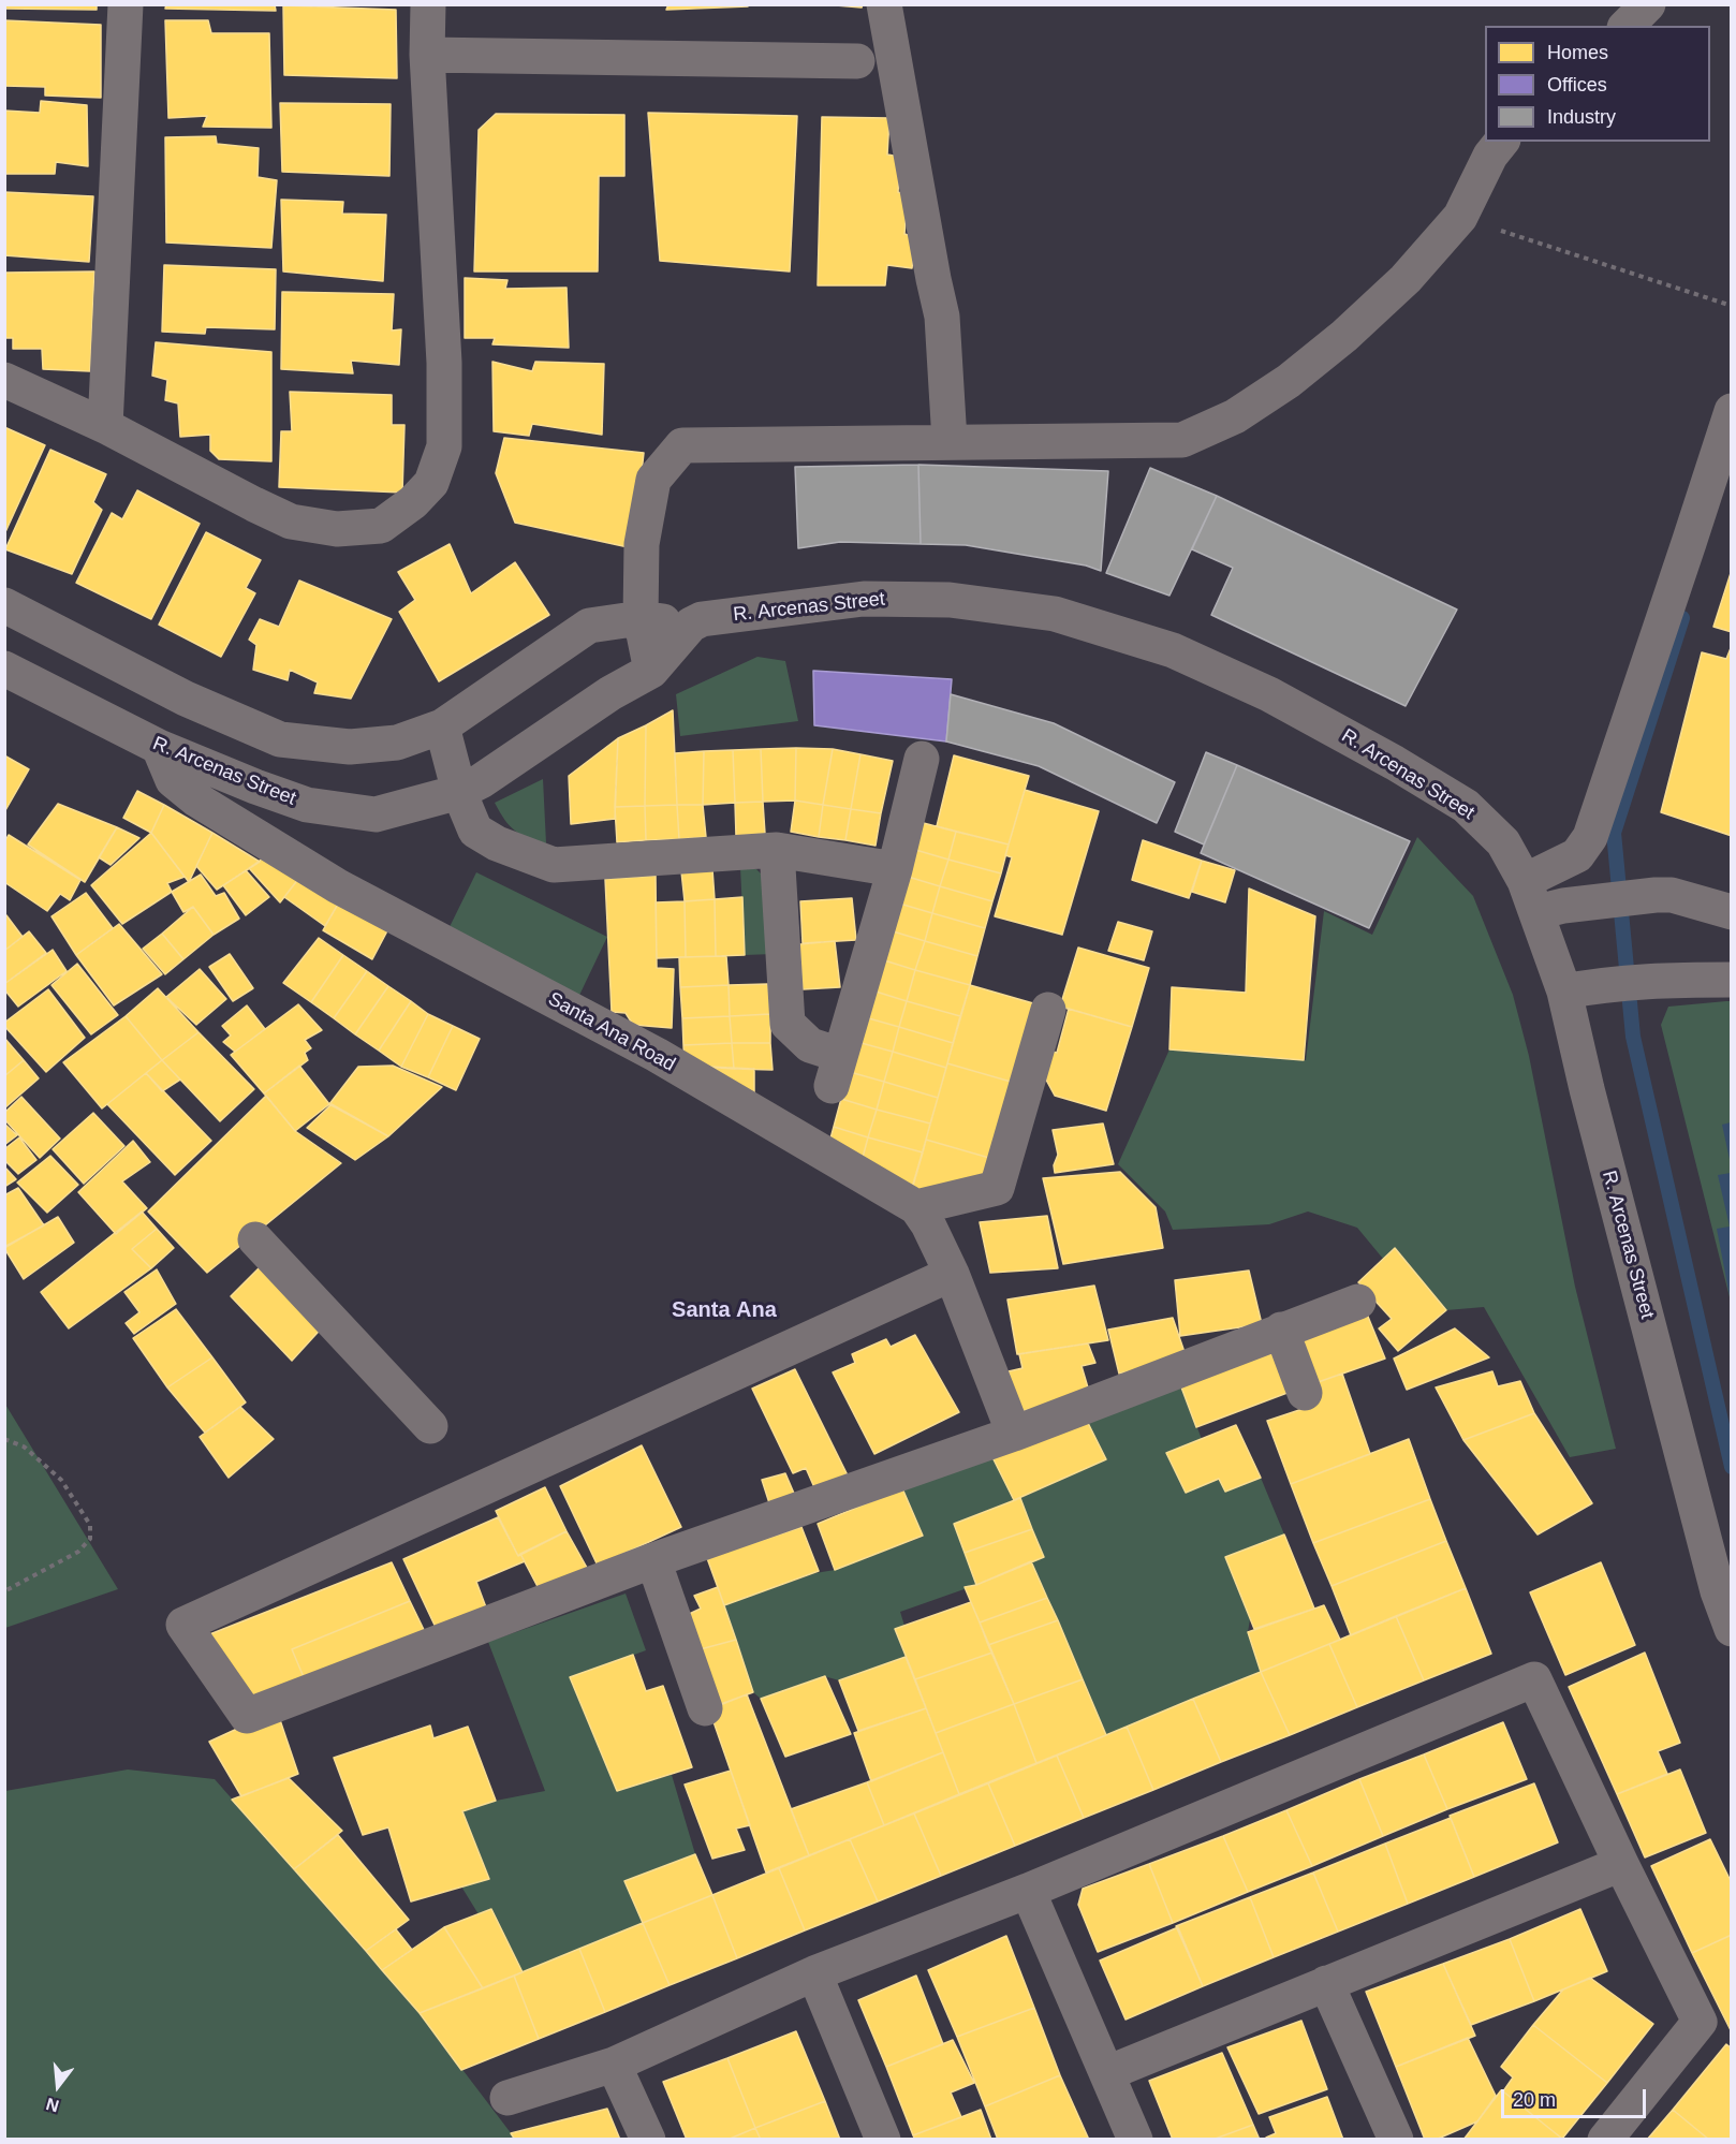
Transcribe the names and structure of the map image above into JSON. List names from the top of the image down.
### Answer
{
  "streets": {
    "street": ["R. Arcenas Street", "Santa Ana Road"]
  },
  "crossings": [
    ["R. Arcenas Street", "Santa Ana Road"]
  ],
  "districts": ["Santa Ana"],
  "legend": ["Homes", "Offices", "Industry"],
  "scale_bar": "20 m",
  "north": "bottom"
}
